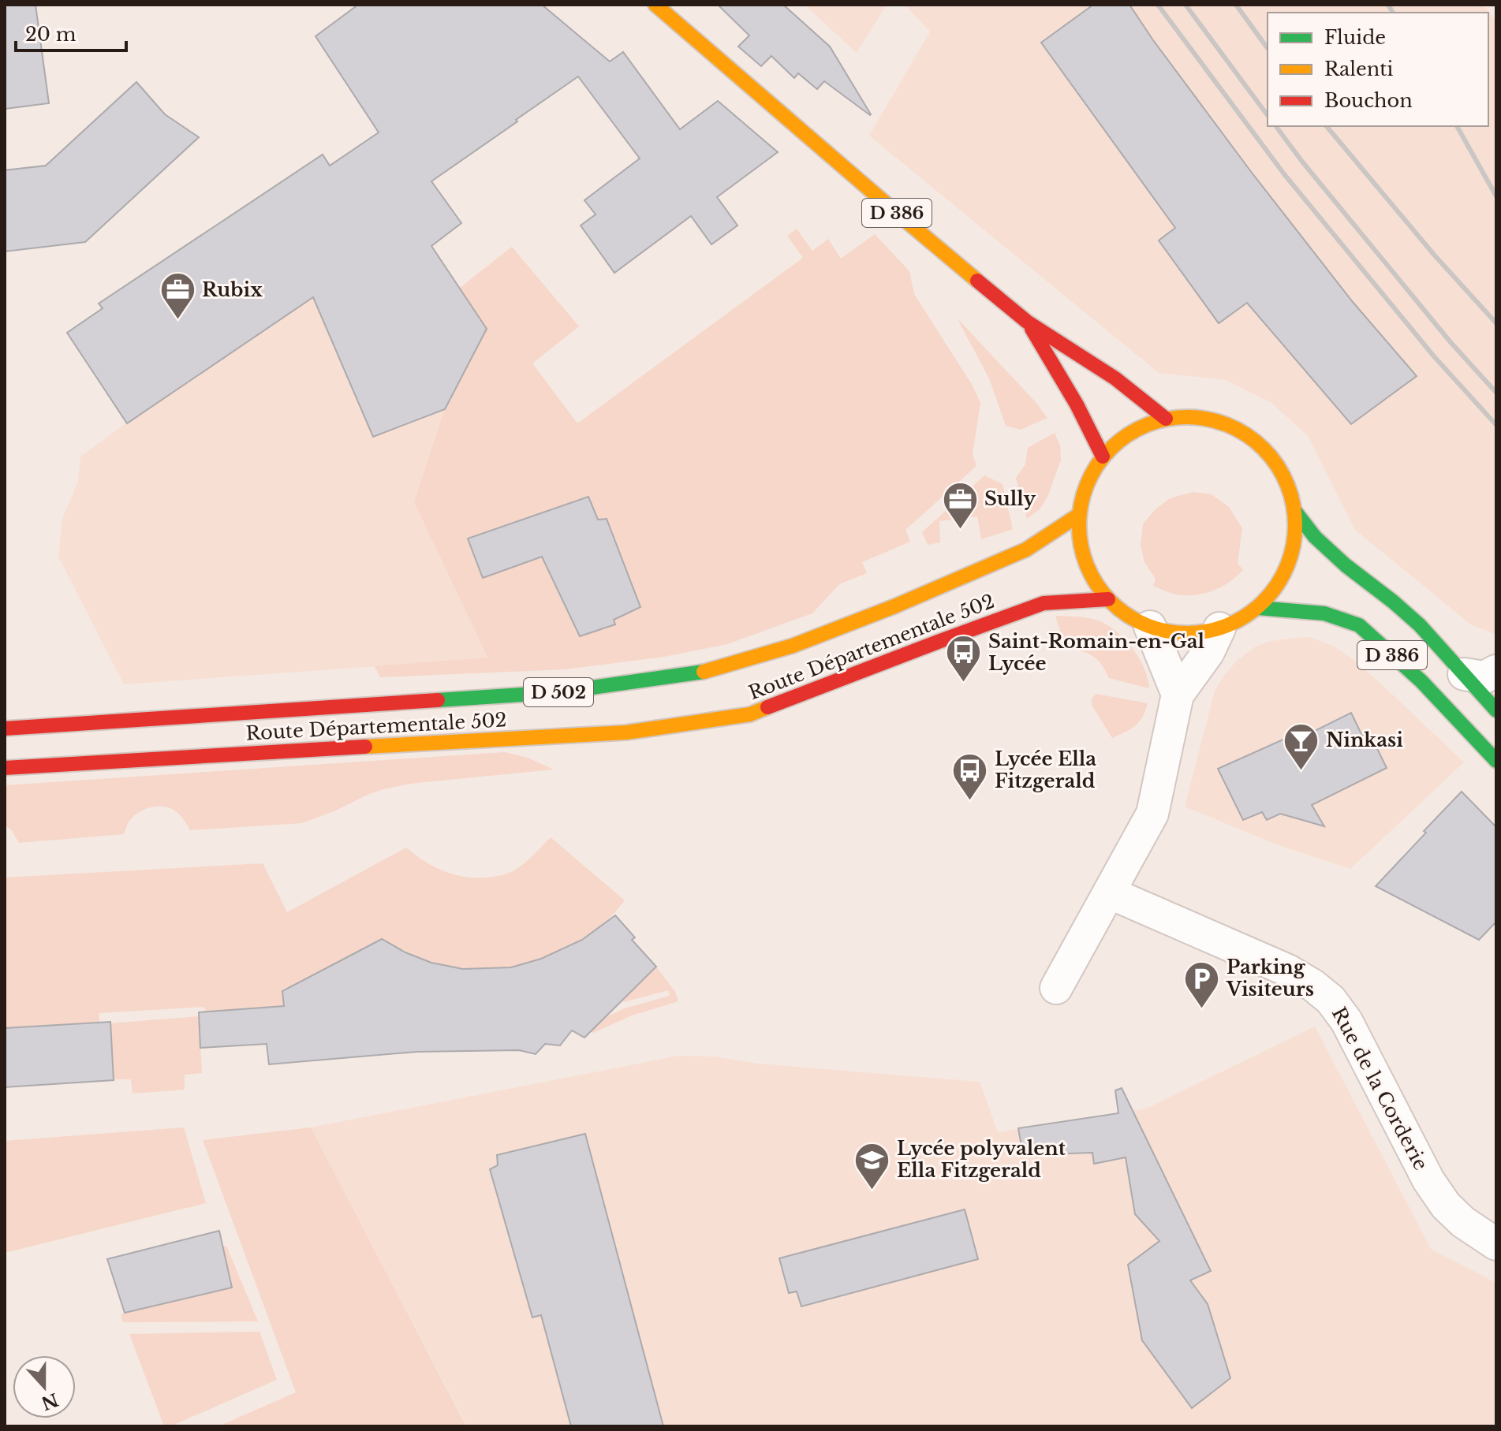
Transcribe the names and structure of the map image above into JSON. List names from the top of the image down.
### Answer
{
  "streets": {
    "main road": ["D 386", "Route Départementale 502", "D 502"],
    "street": ["Rue de la Corderie"]
  },
  "crossings": [
    ["D 386", "Route Départementale 502"]
  ],
  "places": {
    "office": ["Rubix", "Sully"],
    "bus stop": ["Saint-Romain-en-Gal Lycée", "Lycée Ella Fitzgerald"],
    "bar": ["Ninkasi"],
    "parking": ["Parking Visiteurs"],
    "school or university": ["Lycée polyvalent Ella Fitzgerald"]
  },
  "legend": ["Fluide", "Ralenti", "Bouchon"],
  "scale_bar": "20 m",
  "north": "bottom"
}
